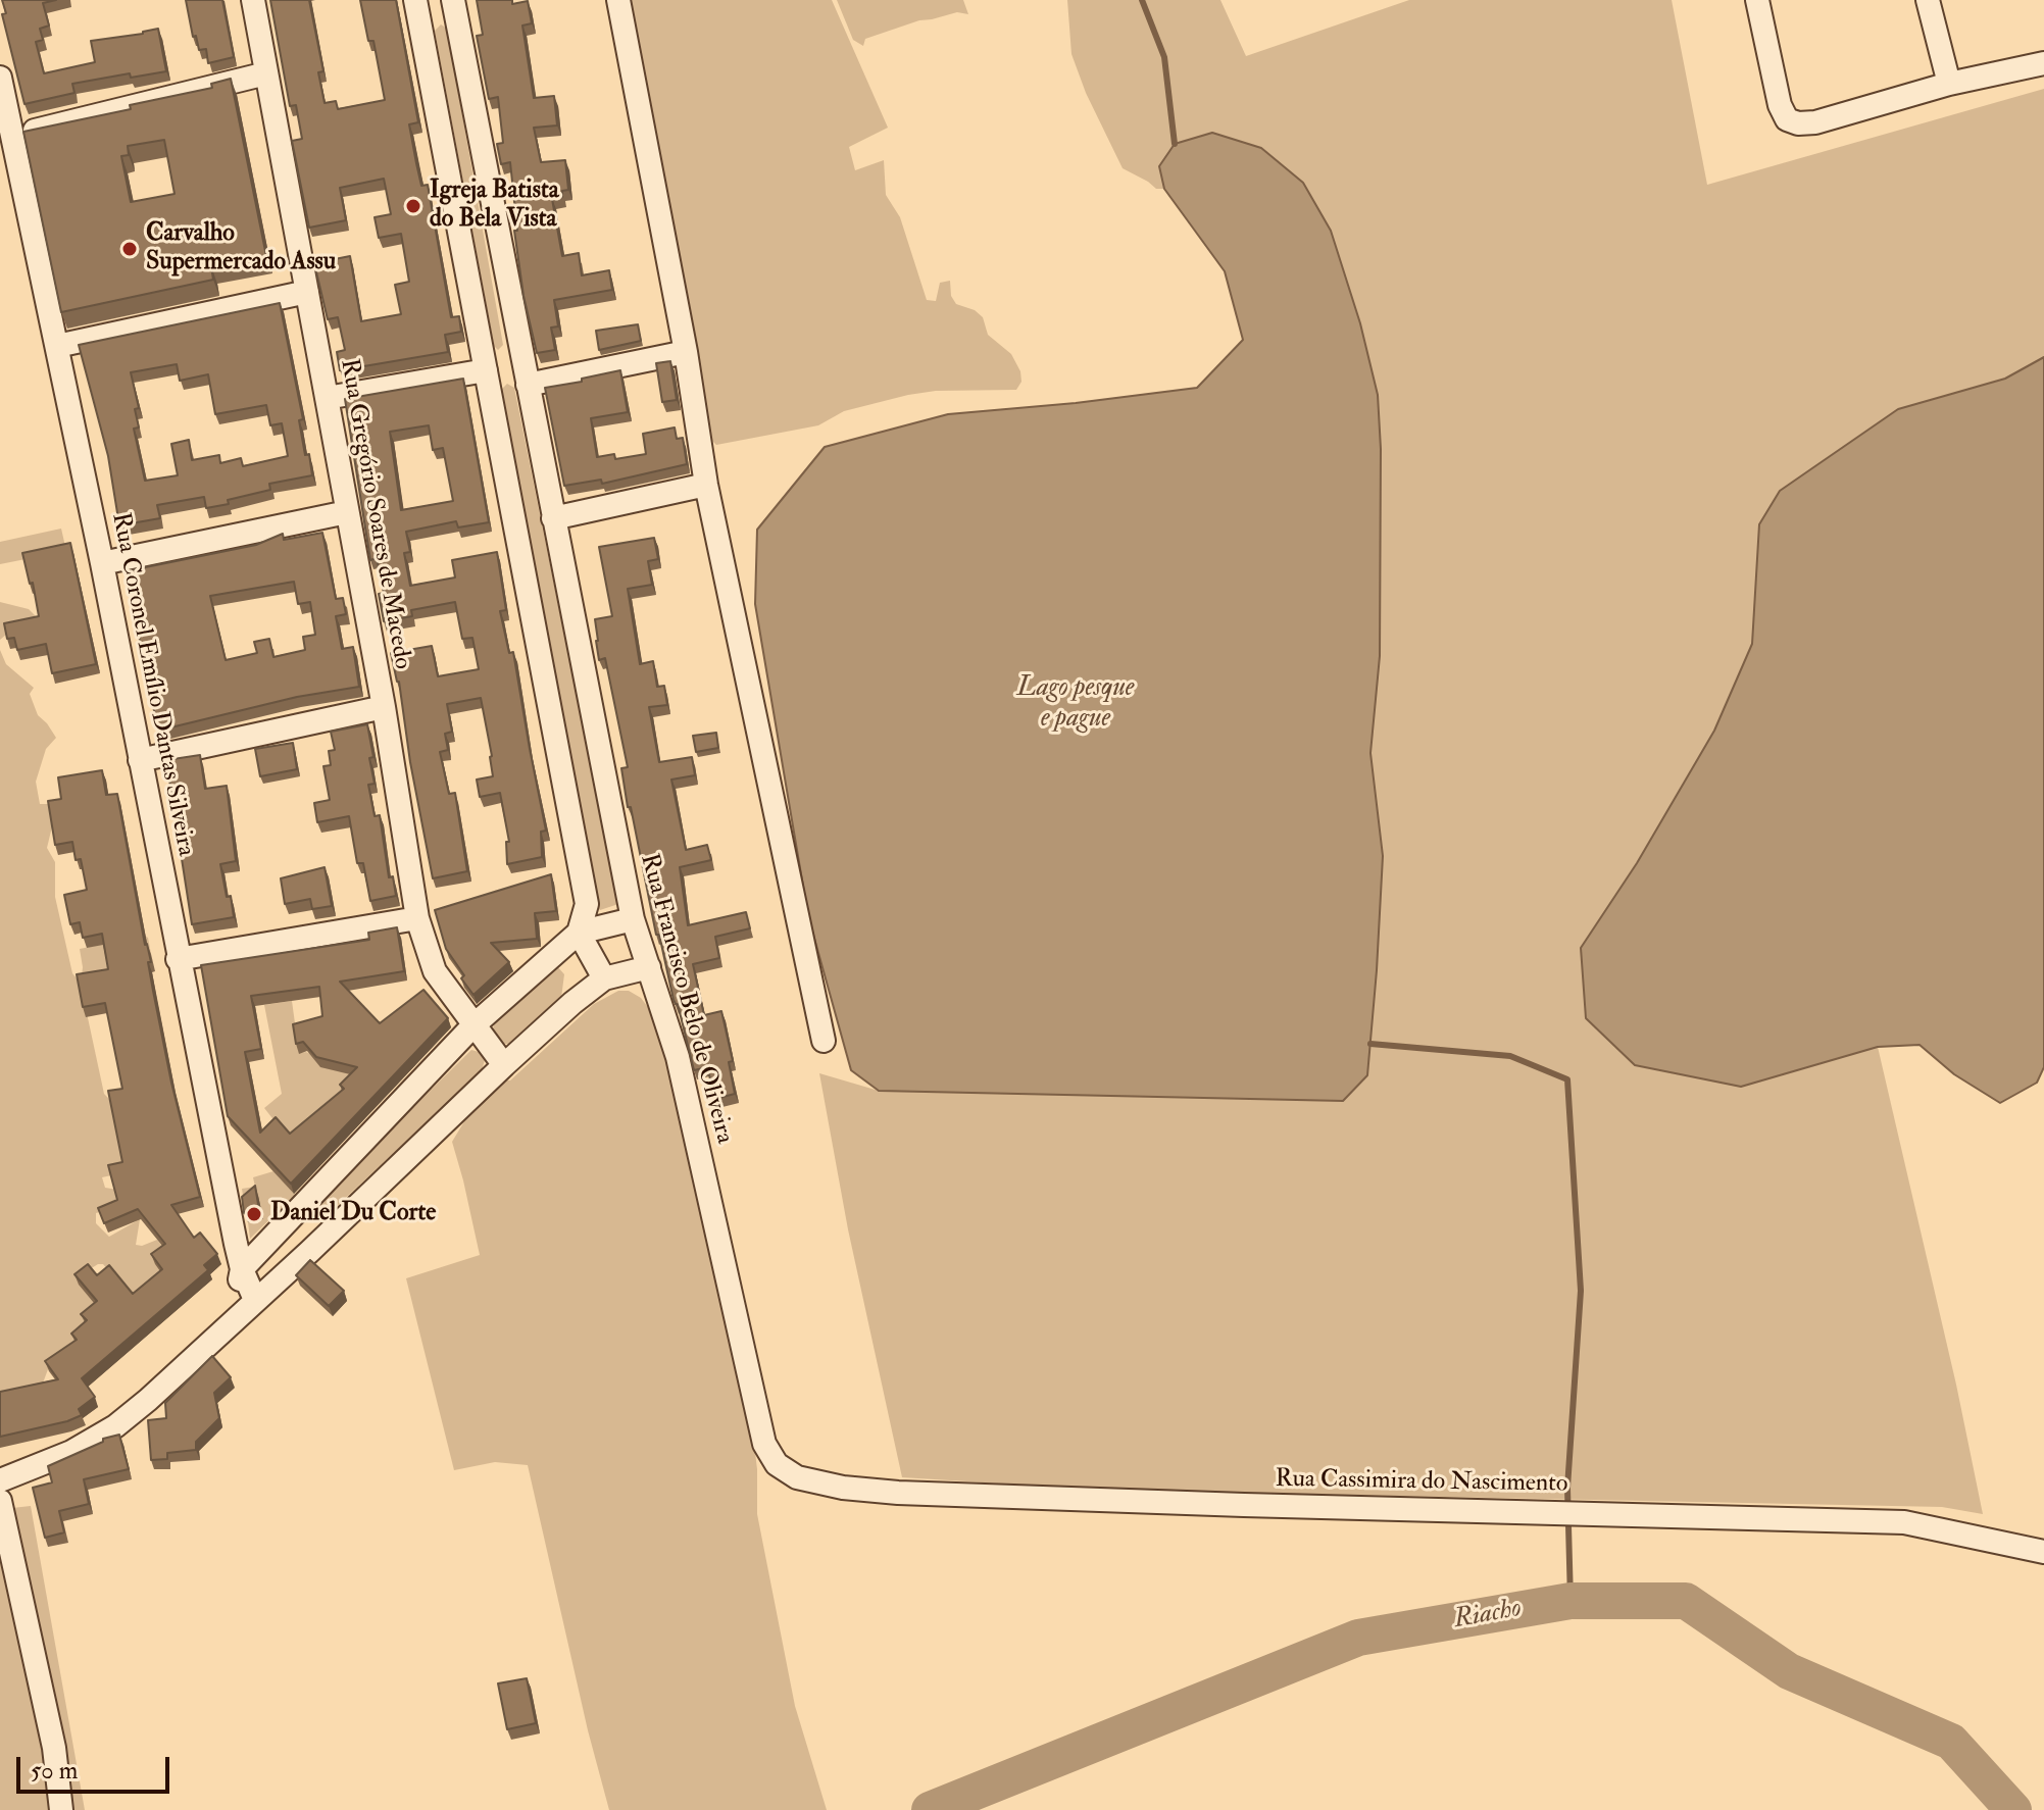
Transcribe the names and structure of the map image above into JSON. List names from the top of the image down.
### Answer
{
  "streets": {
    "street": [
      "Rua Gregório Soares de Macedo",
      "Rua Coronel Emílio Dantas Silveira",
      "Rua Francisco Belo de Oliveira",
      "Rua Cassimira do Nascimento"
    ]
  },
  "crossings": [
    ["Rua Francisco Belo de Oliveira", "Rua Cassimira do Nascimento"]
  ],
  "water": ["Lago pesque e pague", "Riacho"],
  "places": ["Igreja Batista do Bela Vista", "Carvalho Supermercado Assu", "Daniel Du Corte"],
  "scale_bar": "50 m"
}
